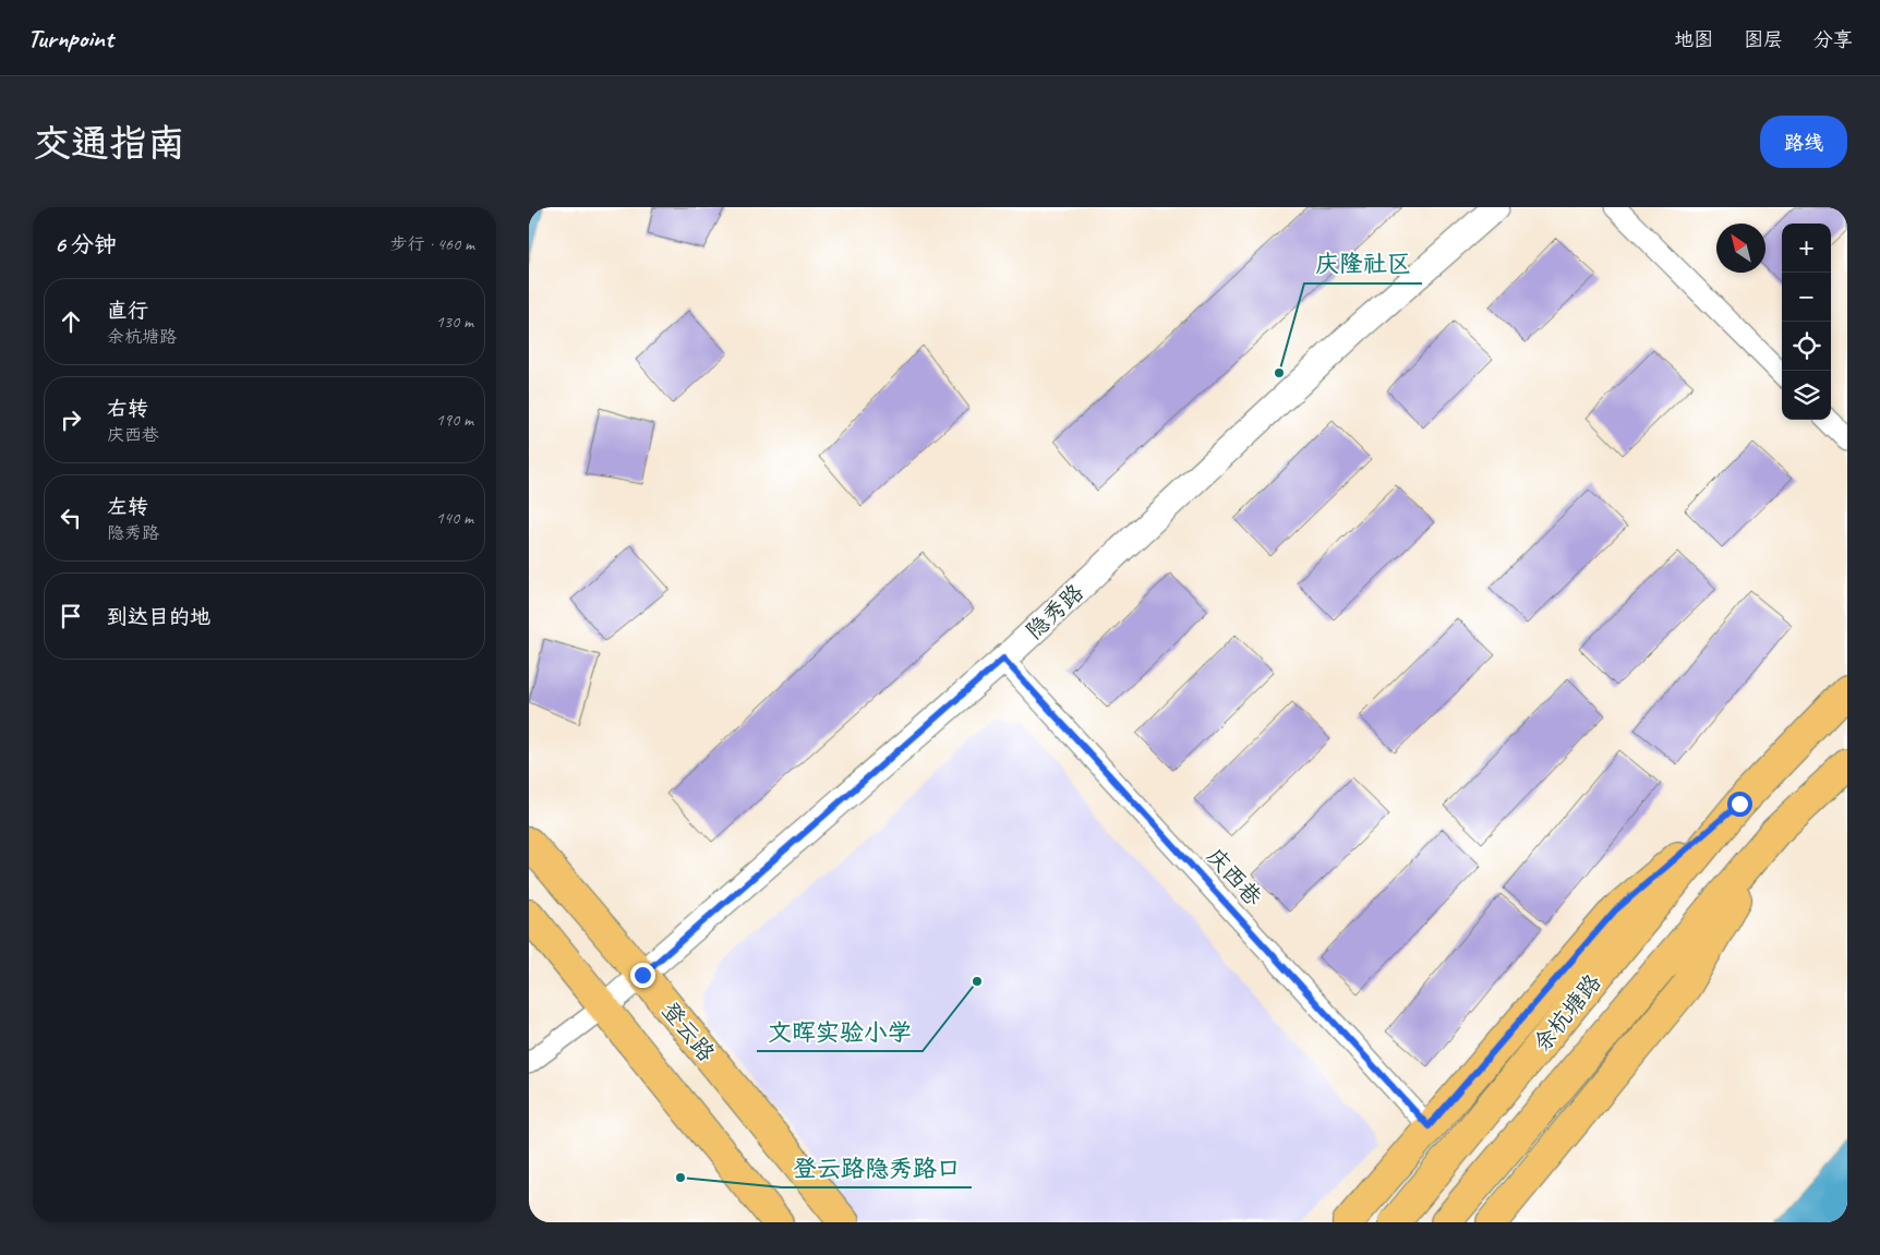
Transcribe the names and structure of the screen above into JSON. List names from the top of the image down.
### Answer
{
  "streets": {
    "main road": ["余杭塘路", "登云路"],
    "street": ["隐秀路", "庆西巷"]
  },
  "crossings": [
    ["隐秀路", "庆西巷"],
    ["隐秀路", "登云路"],
    ["庆西巷", "余杭塘路"]
  ],
  "places": ["庆隆社区", "文晖实验小学", "登云路隐秀路口"],
  "north": "top left",
  "page": {
    "header": "Turnpoint",
    "nav": ["地图", "图层", "分享"],
    "buttons": "路线",
    "title": "交通指南",
    "heading": ["6 分钟", "步行 · 460 m"],
    "map_buttons": ["+", "−"],
    "list": [
      ["直行", "余杭塘路", "130 m"],
      ["右转", "庆西巷", "190 m"],
      ["左转", "隐秀路", "140 m"],
      "到达目的地"
    ]
  }
}
